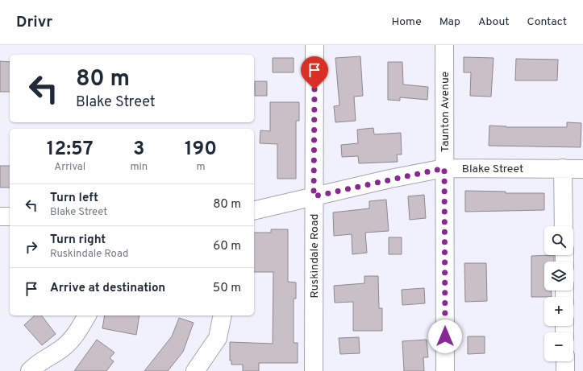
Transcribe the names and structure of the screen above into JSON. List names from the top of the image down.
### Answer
{
  "streets": {
    "street": ["Taunton Avenue", "Blake Street", "Ruskindale Road"]
  },
  "crossings": [
    ["Taunton Avenue", "Blake Street"],
    ["Blake Street", "Ruskindale Road"]
  ],
  "page": {
    "header": "Drivr",
    "nav": [
      "Home",
      "Map",
      "About",
      "Contact"
    ],
    "turn": ["80 m", "Blake Street"],
    "eta": [
      "12:57",
      "Arrival",
      "3",
      "min",
      "190",
      "m"
    ],
    "list": [
      {
        "name": "Turn left",
        "note": "Blake Street",
        "value": "80 m"
      },
      {
        "name": "Turn right",
        "note": "Ruskindale Road",
        "value": "60 m"
      },
      {
        "name": "Arrive at destination",
        "value": "50 m"
      }
    ],
    "map_buttons": ["+", "−"]
  }
}
